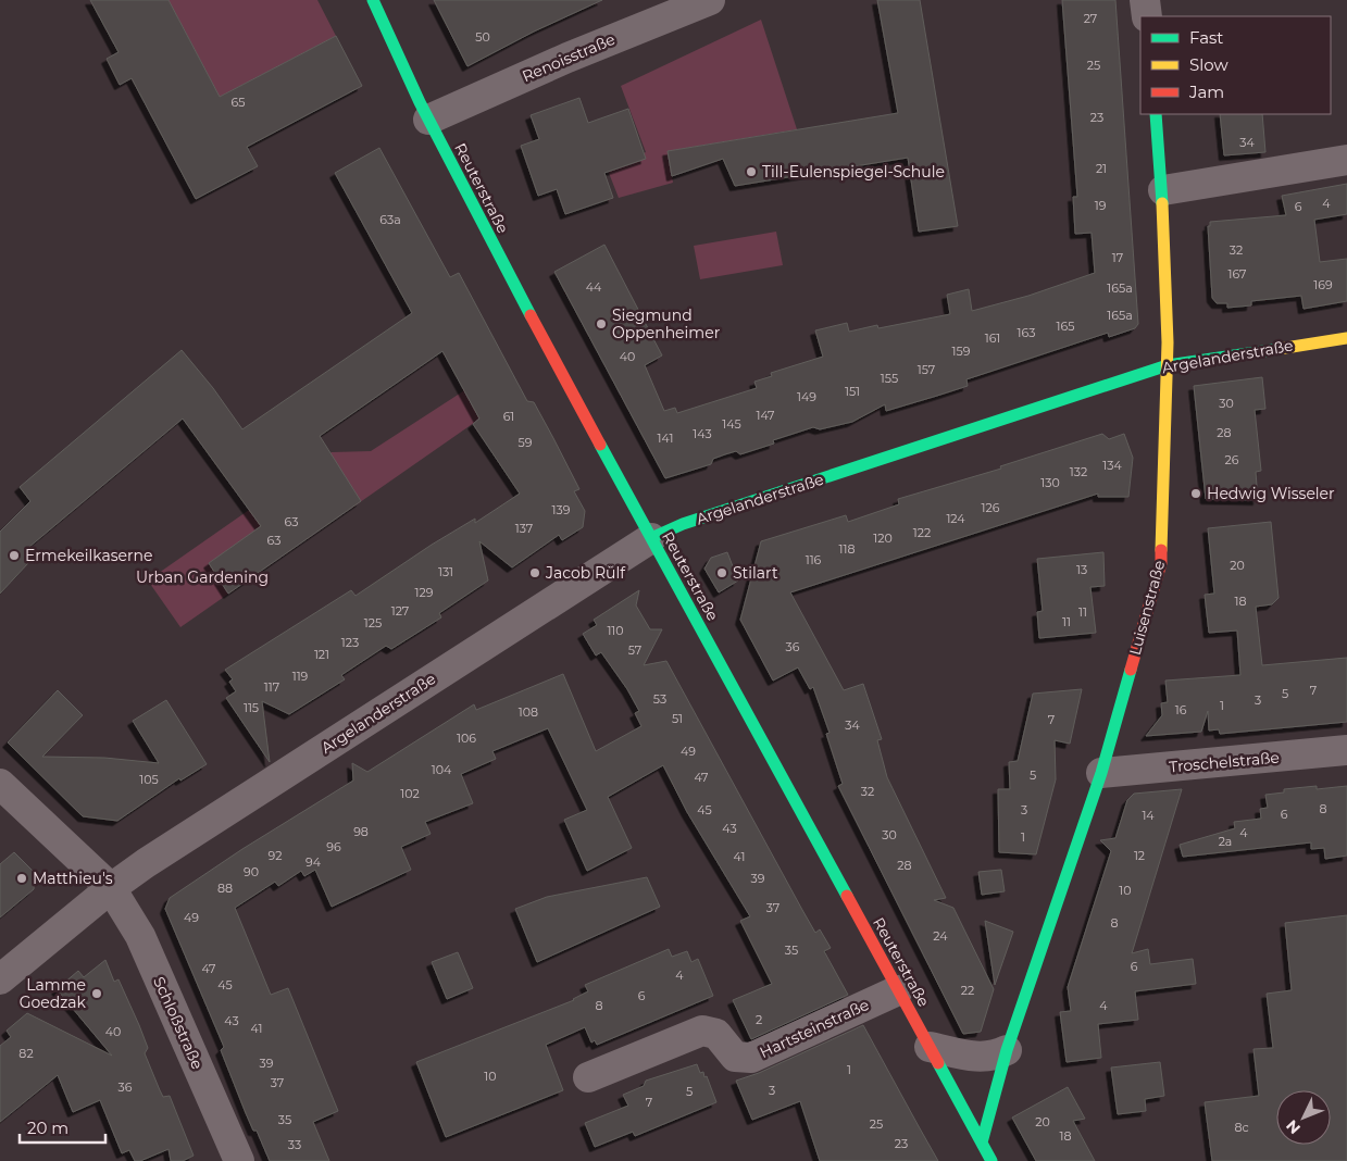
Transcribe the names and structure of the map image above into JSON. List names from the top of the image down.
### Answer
{
  "streets": {
    "street": [
      "Renoisstraße",
      "Reuterstraße",
      "Argelanderstraße",
      "Luisenstraße",
      "Troschelstraße",
      "Schloßstraße",
      "Hartsteinstraße"
    ]
  },
  "crossings": [
    ["Renoisstraße", "Reuterstraße"],
    ["Reuterstraße", "Argelanderstraße"],
    ["Reuterstraße", "Luisenstraße"],
    ["Reuterstraße", "Hartsteinstraße"],
    ["Argelanderstraße", "Luisenstraße"],
    ["Argelanderstraße", "Schloßstraße"],
    ["Luisenstraße", "Troschelstraße"]
  ],
  "parks": ["Urban Gardening"],
  "places": [
    "Till-Eulenspiegel-Schule",
    "Siegmund Oppenheimer",
    "Hedwig Wisseler",
    "Ermekeilkaserne",
    "Jacob Rülf",
    "Stilart",
    "Matthieu's",
    "Lamme Goedzak"
  ],
  "house_numbers": [
    "27",
    "50",
    "25",
    "65",
    "23",
    "34",
    "21",
    "4",
    "19",
    "6",
    "63a",
    "32",
    "17",
    "167",
    "169",
    "44",
    "165a",
    "165a",
    "165",
    "163",
    "161",
    "159",
    "40",
    "157",
    "155",
    "151",
    "149",
    "30",
    "147",
    "61",
    "145",
    "28",
    "143",
    "141",
    "59",
    "26",
    "134",
    "132",
    "130",
    "126",
    "139",
    "124",
    "63",
    "137",
    "122",
    "120",
    "63",
    "118",
    "116",
    "20",
    "13",
    "131",
    "129",
    "18",
    "127",
    "11",
    "11",
    "125",
    "110",
    "123",
    "36",
    "57",
    "121",
    "119",
    "117",
    "7",
    "5",
    "53",
    "3",
    "1",
    "115",
    "16",
    "108",
    "51",
    "7",
    "34",
    "106",
    "49",
    "104",
    "5",
    "47",
    "105",
    "32",
    "102",
    "8",
    "45",
    "3",
    "6",
    "14",
    "43",
    "98",
    "4",
    "30",
    "1",
    "2a",
    "96",
    "92",
    "12",
    "41",
    "94",
    "28",
    "90",
    "39",
    "88",
    "10",
    "37",
    "49",
    "8",
    "24",
    "35",
    "6",
    "47",
    "4",
    "45",
    "22",
    "6",
    "8",
    "4",
    "2",
    "43",
    "41",
    "40",
    "82",
    "39",
    "1",
    "10",
    "37",
    "36",
    "3",
    "5",
    "7",
    "35",
    "20",
    "25",
    "8c",
    "18",
    "23",
    "33"
  ],
  "legend": ["Fast", "Slow", "Jam"],
  "scale_bar": "20 m",
  "north": "bottom left"
}
